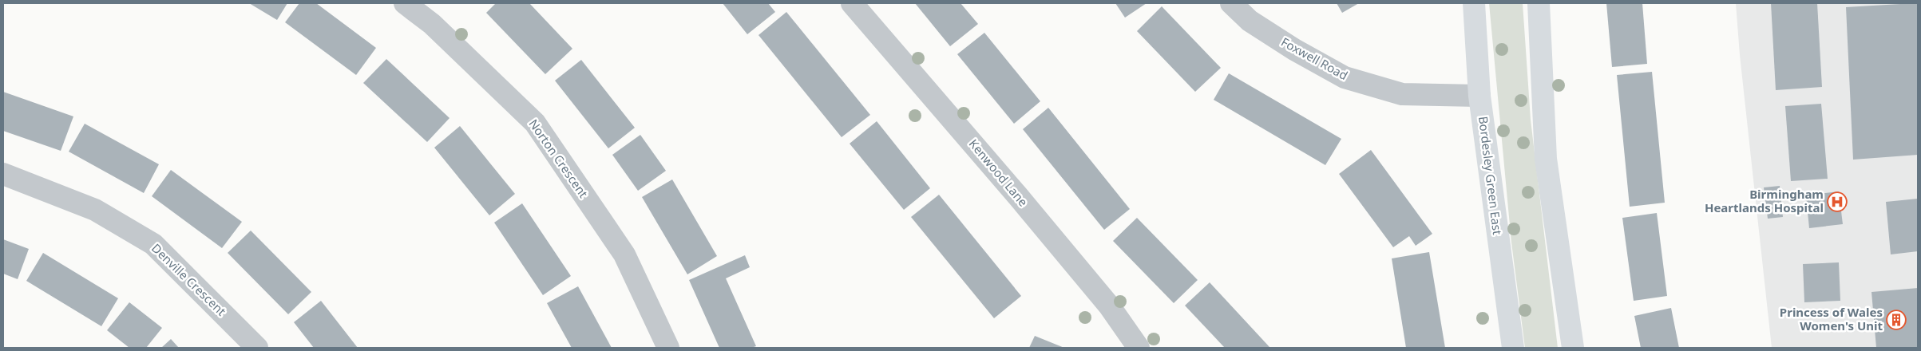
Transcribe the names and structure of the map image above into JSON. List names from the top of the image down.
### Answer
{
  "streets": {
    "main road": ["Bordesley Green East"],
    "street": [
      "Foxwell Road",
      "Norton Crescent",
      "Kenwood Lane",
      "Denville Crescent"
    ]
  },
  "crossings": [
    ["Foxwell Road", "Bordesley Green East"]
  ],
  "places": {
    "hospital": ["Birmingham Heartlands Hospital"],
    "building": ["Princess of Wales Women's Unit"]
  }
}
